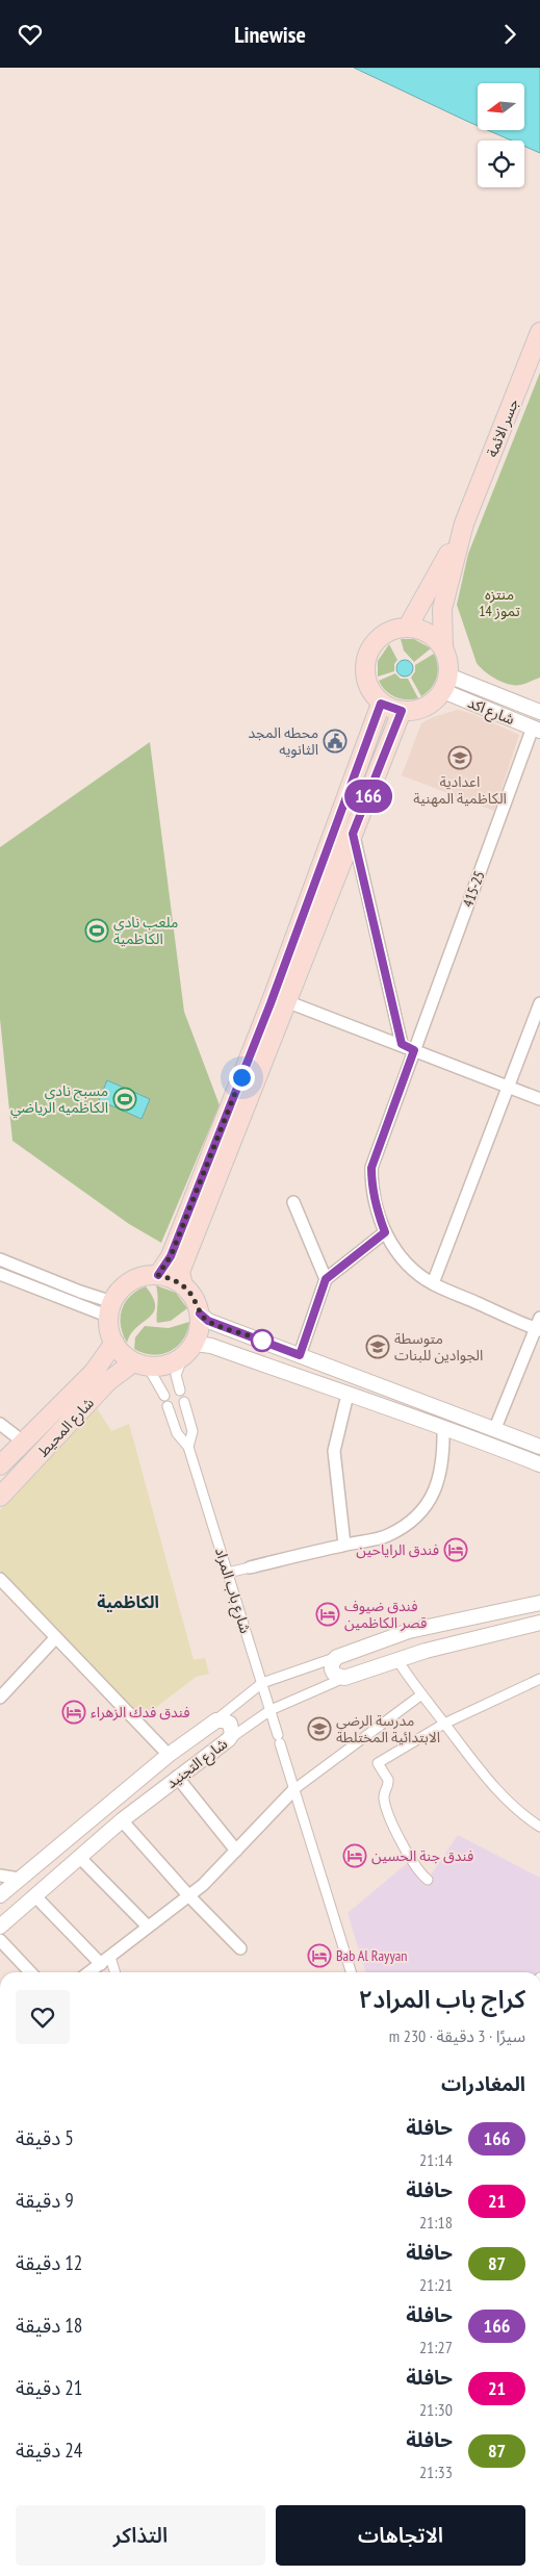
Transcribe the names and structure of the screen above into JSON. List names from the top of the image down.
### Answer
{
  "streets": {
    "main road": ["جسر الائمة", "شارع المحيط"],
    "street": [
      "شارع اكد",
      "415-25",
      "شارع باب المراد",
      "شارع التجنيد"
    ]
  },
  "crossings": [
    ["جسر الائمة", "شارع اكد"],
    ["شارع اكد", "415-25"]
  ],
  "districts": ["الكاظمية"],
  "parks": ["منتزه 14 تموز"],
  "places": {
    "public building": ["محطه المجد الثانويه"],
    "school or university": ["اعدادية الكاظمية المهنية", "متوسطة الجوادين للبنات", "مدرسة الرضي الابتدائية المختلطة"],
    "sports": ["ملعب نادي الكاظمية", "مسبح نادي الكاظميه الرياضي"],
    "hotel": [
      "فندق الراياحين",
      "فندق ضيوف قصر الكاظمين",
      "فندق فدك الزهراء",
      "فندق جنة الحسين",
      "Bab Al Rayyan"
    ]
  },
  "lines": ["bus line 166"],
  "north": "left",
  "page": {
    "header": "Linewise",
    "on_map": "166",
    "heading": [
      ["كراج باب المراد٢", "سيرًا · 3 دقيقة · 230 m"],
      "المغادرات"
    ],
    "list": [
      {
        "mark": "166",
        "name": "حافلة",
        "note": "21:14",
        "value": "5 دقيقة"
      },
      {
        "mark": "21",
        "name": "حافلة",
        "note": "21:18",
        "value": "9 دقيقة"
      },
      {
        "mark": "87",
        "name": "حافلة",
        "note": "21:21",
        "value": "12 دقيقة"
      },
      {
        "mark": "166",
        "name": "حافلة",
        "note": "21:27",
        "value": "18 دقيقة"
      },
      {
        "mark": "21",
        "name": "حافلة",
        "note": "21:30",
        "value": "21 دقيقة"
      },
      {
        "mark": "87",
        "name": "حافلة",
        "note": "21:33",
        "value": "24 دقيقة"
      }
    ],
    "buttons": ["الاتجاهات", "التذاكر"]
  }
}
